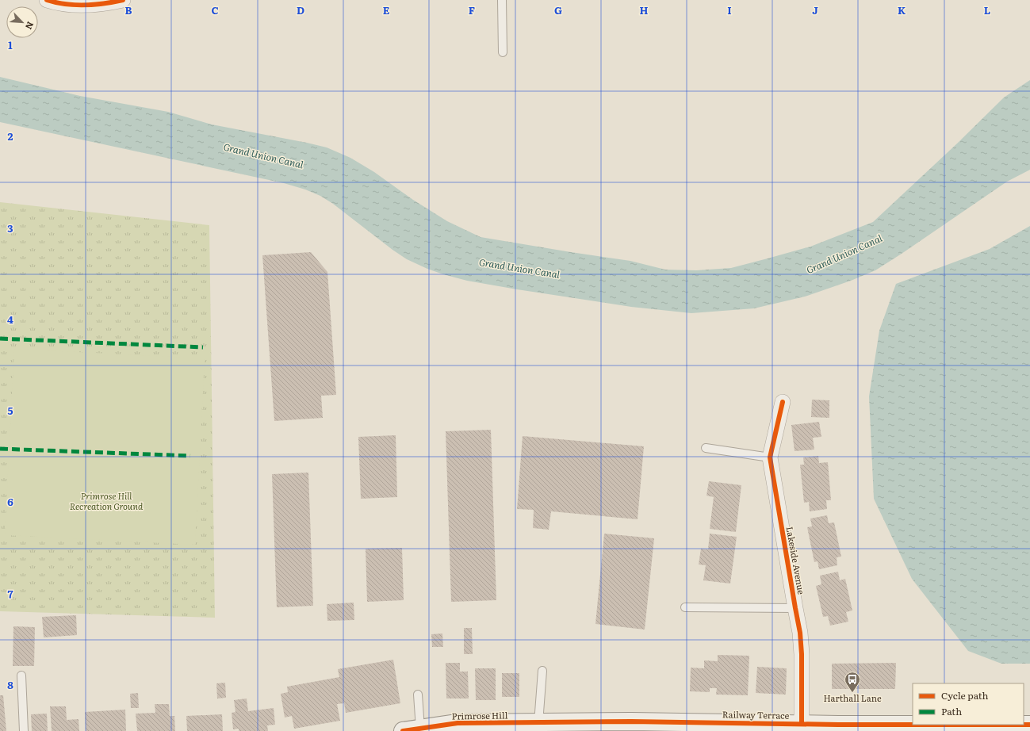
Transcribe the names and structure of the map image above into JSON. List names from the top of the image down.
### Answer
{
  "streets": {
    "street": ["Lakeside Avenue", "Railway Terrace", "Primrose Hill"]
  },
  "crossings": [
    ["Lakeside Avenue", "Railway Terrace"],
    ["Railway Terrace", "Primrose Hill"]
  ],
  "water": ["Grand Union Canal"],
  "parks": ["Primrose Hill Recreation Ground"],
  "places": {
    "bus stop": ["Harthall Lane"]
  },
  "legend": ["Cycle path", "Path"],
  "north": "bottom right",
  "grid": {
    "columns": [
      "B",
      "C",
      "D",
      "E",
      "F",
      "G",
      "H",
      "I",
      "J",
      "K",
      "L"
    ],
    "rows": [
      "1",
      "2",
      "3",
      "4",
      "5",
      "6",
      "7",
      "8"
    ]
  }
}
